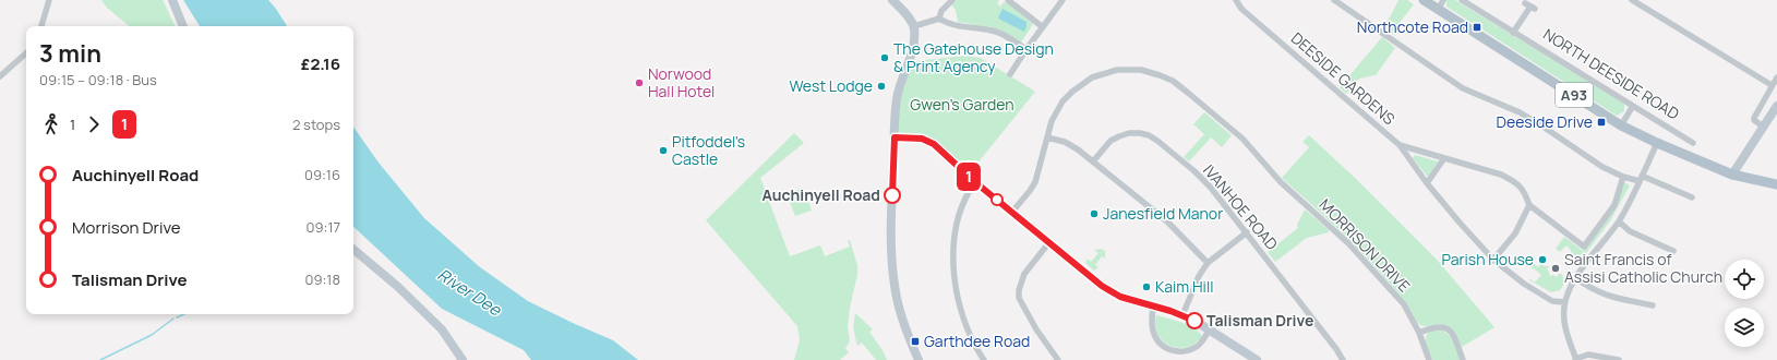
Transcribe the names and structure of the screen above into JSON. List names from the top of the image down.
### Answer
{
  "streets": {
    "main road": ["A93"],
    "street": [
      "NORTH DEESIDE ROAD",
      "DEESIDE GARDENS",
      "IVANHOE ROAD",
      "MORRISON DRIVE"
    ]
  },
  "water": ["River Dee"],
  "parks": ["Gwen's Garden"],
  "places": {
    "transit": ["Northcote Road", "Deeside Drive", "Garthdee Road"],
    "other": [
      "The Gatehouse Design & Print Agency",
      "Norwood Hall Hotel",
      "West Lodge",
      "Pitfoddel's Castle",
      "Auchinyell Road",
      "Janesfield Manor",
      "Parish House",
      "Saint Francis of Assisi Catholic Church",
      "Kaim Hill",
      "Talisman Drive"
    ]
  },
  "lines": ["bus line 1"],
  "page": {
    "on_map": "1",
    "heading": ["3 min", "09:15 – 09:18 · Bus", "£2.16"],
    "legs": ["1", "1", "2 stops"],
    "list": [
      {
        "name": "Auchinyell Road",
        "value": "09:16"
      },
      {
        "name": "Morrison Drive",
        "value": "09:17"
      },
      {
        "name": "Talisman Drive",
        "value": "09:18"
      }
    ]
  }
}
